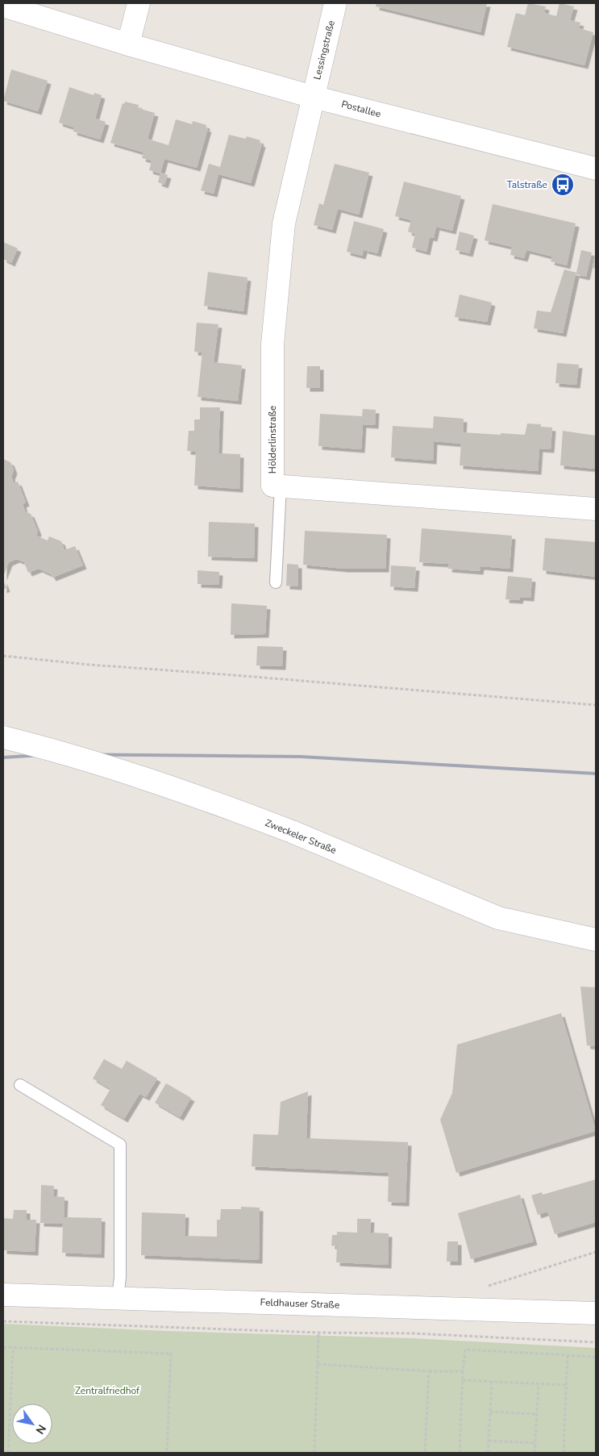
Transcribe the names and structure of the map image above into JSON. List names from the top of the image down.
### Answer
{
  "streets": {
    "street": [
      "Lessingstraße",
      "Postallee",
      "Hölderlinstraße",
      "Zweckeler Straße",
      "Feldhauser Straße"
    ]
  },
  "crossings": [
    ["Lessingstraße", "Postallee"],
    ["Lessingstraße", "Hölderlinstraße"],
    ["Postallee", "Hölderlinstraße"]
  ],
  "parks": ["Zentralfriedhof"],
  "places": {
    "bus stop": ["Talstraße"]
  },
  "north": "bottom right"
}
